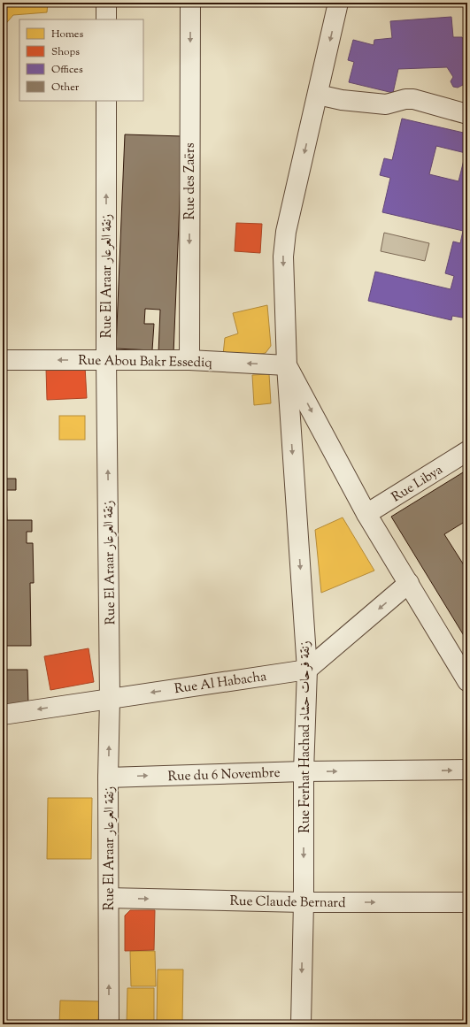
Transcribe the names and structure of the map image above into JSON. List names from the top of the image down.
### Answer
{
  "streets": {
    "street": [
      "Rue des Zaërs",
      "Rue El Araar زنقة العرعار",
      "Rue Abou Bakr Essediq",
      "Rue Libya",
      "Rue Al Habacha",
      "Rue Ferhat Hachad زنقة فرحات حشاد",
      "Rue du 6 Novembre",
      "Rue Claude Bernard"
    ]
  },
  "crossings": [
    ["Rue des Zaërs", "Rue Abou Bakr Essediq"],
    ["Rue El Araar زنقة العرعار", "Rue Abou Bakr Essediq"],
    ["Rue El Araar زنقة العرعار", "Rue Al Habacha"],
    ["Rue El Araar زنقة العرعار", "Rue du 6 Novembre"],
    ["Rue El Araar زنقة العرعار", "Rue Claude Bernard"],
    ["Rue Abou Bakr Essediq", "Rue Ferhat Hachad زنقة فرحات حشاد"],
    ["Rue Al Habacha", "Rue Ferhat Hachad زنقة فرحات حشاد"],
    ["Rue Ferhat Hachad زنقة فرحات حشاد", "Rue du 6 Novembre"],
    ["Rue Ferhat Hachad زنقة فرحات حشاد", "Rue Claude Bernard"]
  ],
  "one_way": [
    "Rue des Zaërs",
    "Rue El Araar زنقة العرعار",
    "Rue Abou Bakr Essediq",
    "Rue Al Habacha",
    "Rue Ferhat Hachad زنقة فرحات حشاد",
    "Rue du 6 Novembre",
    "Rue Claude Bernard"
  ],
  "legend": [
    "Homes",
    "Shops",
    "Offices",
    "Other"
  ]
}
